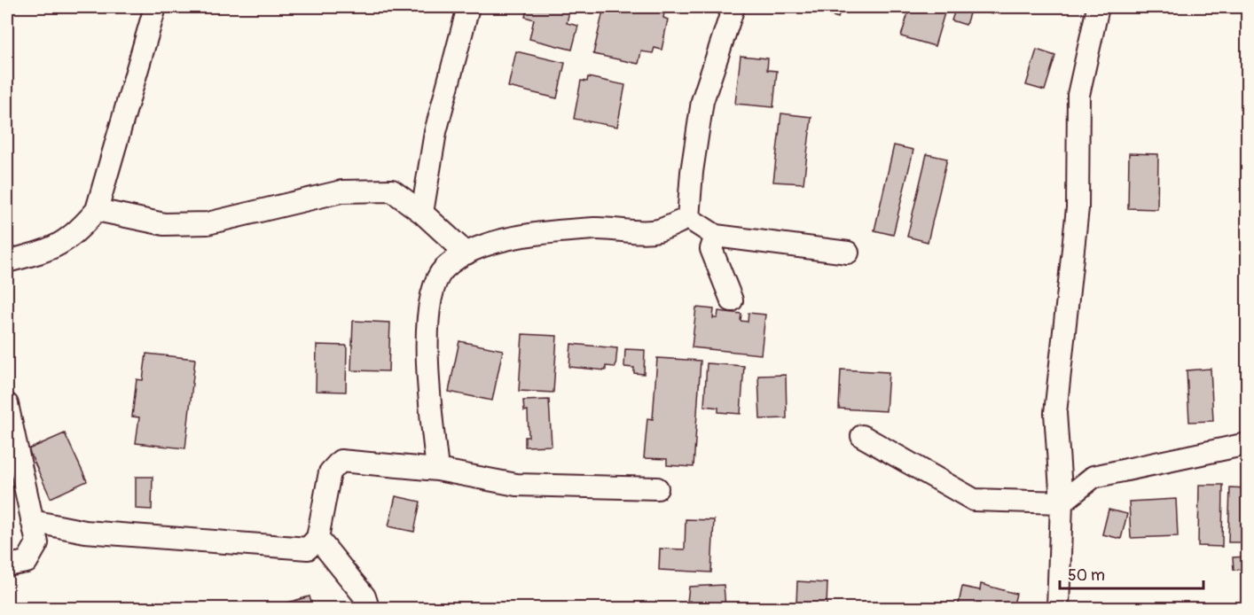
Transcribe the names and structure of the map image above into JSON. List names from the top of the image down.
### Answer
{
  "scale_bar": "50 m"
}
